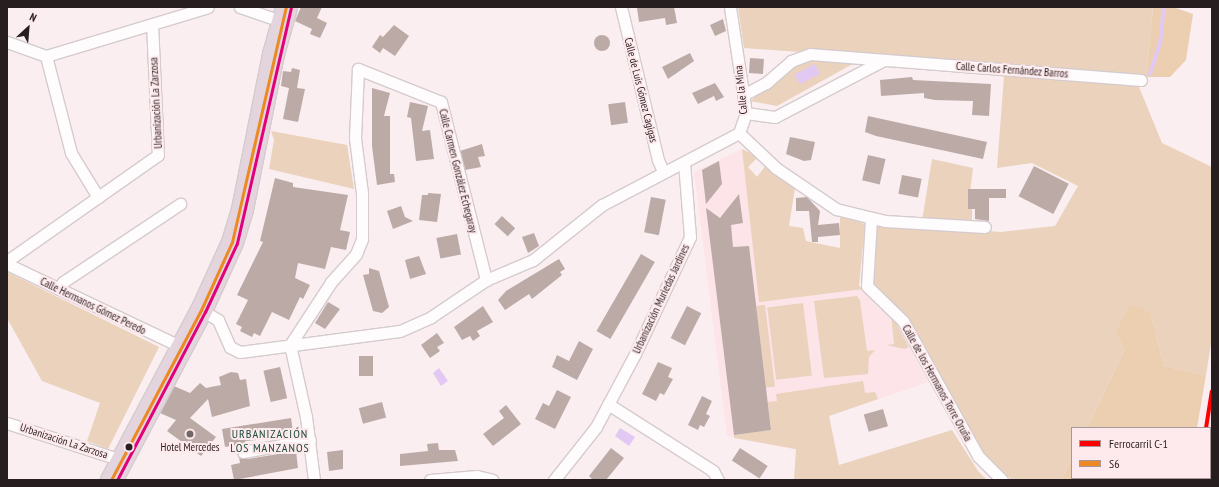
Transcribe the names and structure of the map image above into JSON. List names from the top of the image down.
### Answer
{
  "streets": {
    "street": [
      "Calle Carlos Fernández Barros",
      "Calle de Luis Gómez Cagigas",
      "Calle la Mina",
      "Urbanización La Zarzosa",
      "Calle Carmen González Echegaray",
      "Urbanización Muriedas Jardines",
      "Calle Hermanos Gómez Peredo",
      "Calle de los Hermanos Torre Oruña"
    ]
  },
  "crossings": [
    ["Calle Carlos Fernández Barros", "Calle la Mina"]
  ],
  "districts": ["URBANIZACIÓN LOS MANZANOS"],
  "places": ["Hotel Mercedes"],
  "lines": ["transit line S6", "rail line C-1"],
  "legend": ["Ferrocarril C-1", "S6"],
  "north": "top right"
}
